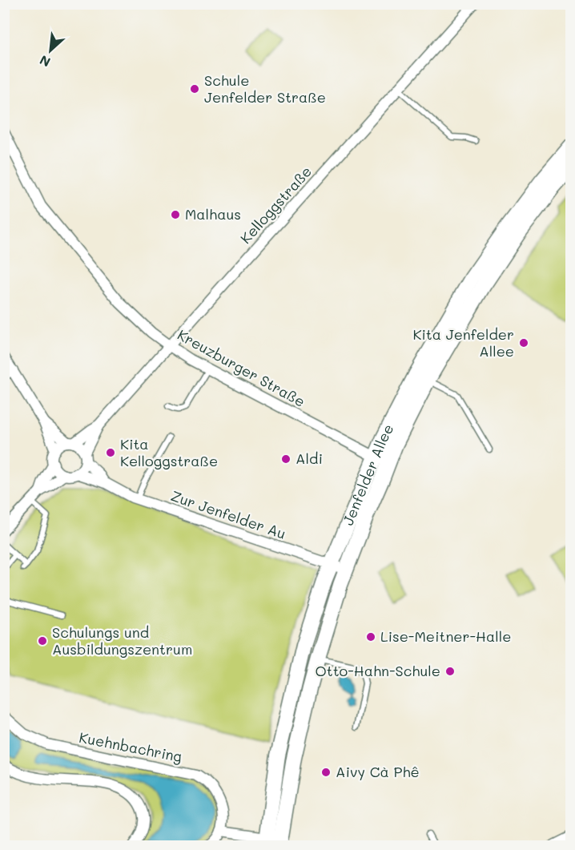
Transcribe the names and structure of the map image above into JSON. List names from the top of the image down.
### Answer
{
  "streets": {
    "main road": ["Jenfelder Allee"],
    "street": [
      "Kelloggstraße",
      "Kreuzburger Straße",
      "Zur Jenfelder Au",
      "Kuehnbachring"
    ]
  },
  "crossings": [
    ["Kelloggstraße", "Kreuzburger Straße"],
    ["Kelloggstraße", "Zur Jenfelder Au"],
    ["Kreuzburger Straße", "Jenfelder Allee"],
    ["Jenfelder Allee", "Zur Jenfelder Au"]
  ],
  "places": [
    "Schule Jenfelder Straße",
    "Malhaus",
    "Kita Jenfelder Allee",
    "Kita Kelloggstraße",
    "Aldi",
    "Lise-Meitner-Halle",
    "Schulungs und Ausbildungszentrum",
    "Otto-Hahn-Schule",
    "Aivy Cà Phê"
  ],
  "north": "bottom left"
}
